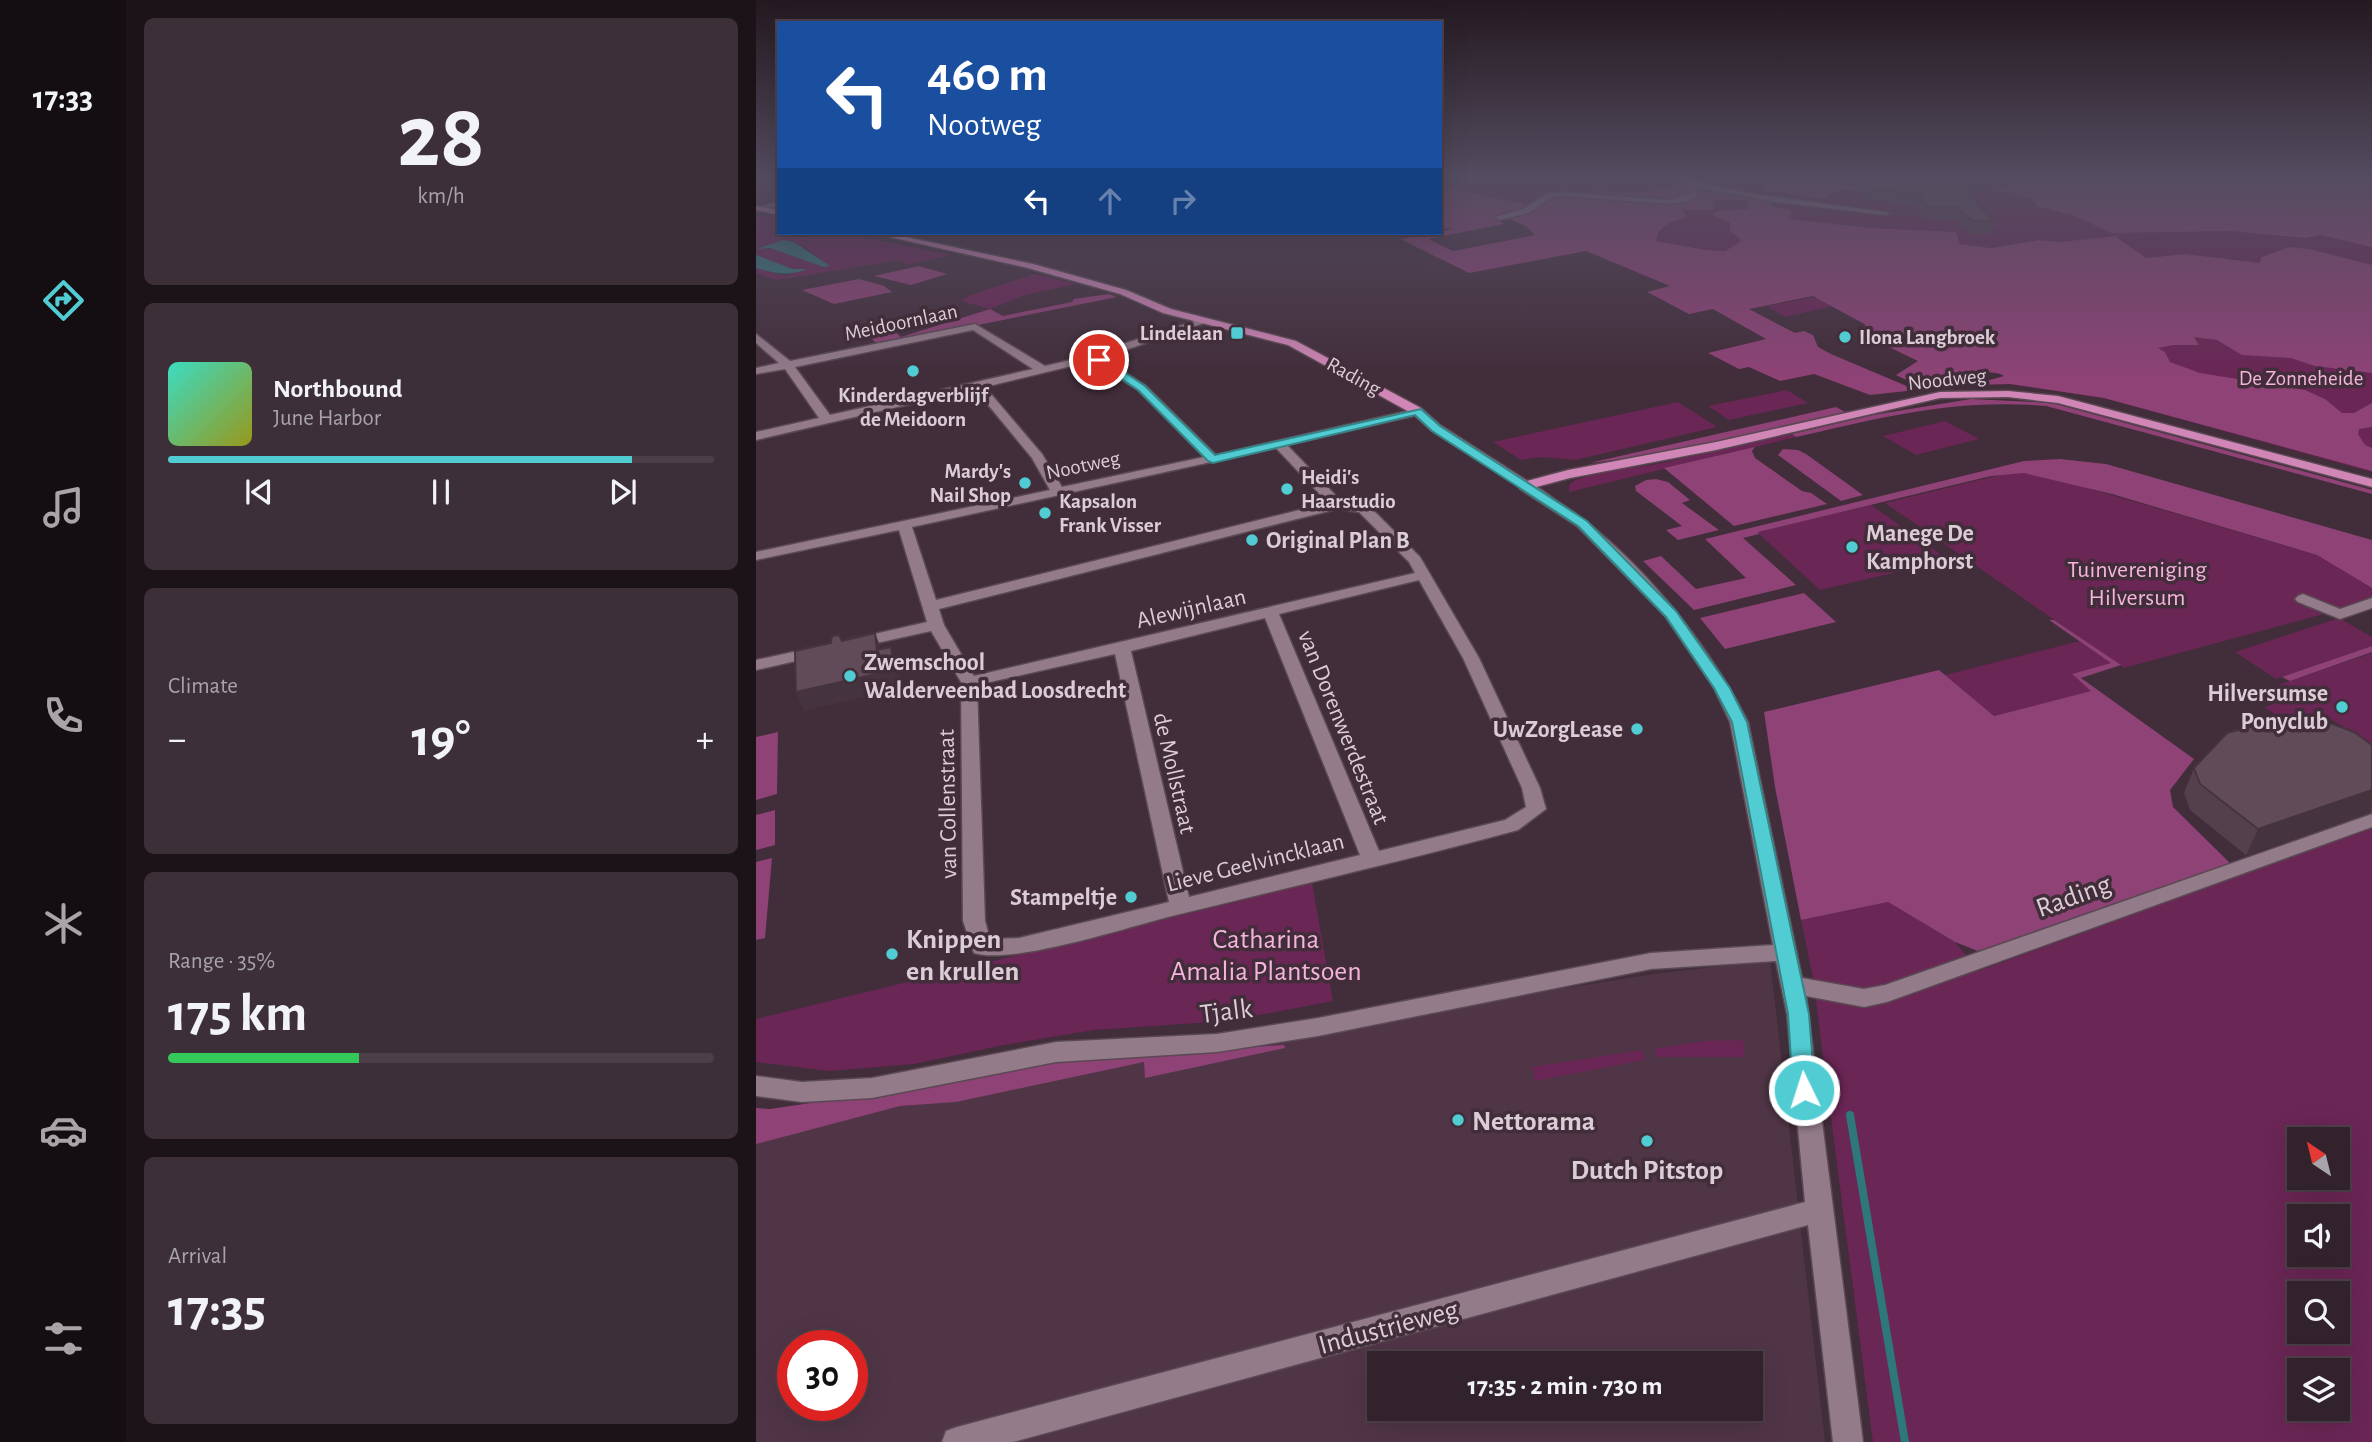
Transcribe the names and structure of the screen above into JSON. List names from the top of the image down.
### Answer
{
  "streets": {
    "main road": ["Rading", "Noodweg"],
    "street": [
      "Meidoornlaan",
      "Nootweg",
      "Alewijnlaan",
      "van Dorenwerdestraat",
      "de Mollstraat",
      "van Collenstraat",
      "Lieve Geelvincklaan",
      "Tjalk",
      "Industrieweg"
    ]
  },
  "crossings": [
    ["Rading", "Noodweg"],
    ["Rading", "Nootweg"],
    ["Rading", "Tjalk"],
    ["Rading", "Industrieweg"],
    ["Nootweg", "van Collenstraat"],
    ["Alewijnlaan", "van Dorenwerdestraat"],
    ["Alewijnlaan", "de Mollstraat"],
    ["Alewijnlaan", "van Collenstraat"],
    ["Alewijnlaan", "Lieve Geelvincklaan"],
    ["van Dorenwerdestraat", "Lieve Geelvincklaan"],
    ["de Mollstraat", "Lieve Geelvincklaan"],
    ["van Collenstraat", "Lieve Geelvincklaan"]
  ],
  "parks": ["De Zonneheide", "Tuinvereniging Hilversum", "Catharina Amalia Plantsoen"],
  "places": {
    "transit": ["Lindelaan"],
    "other": [
      "Ilona Langbroek",
      "Kinderdagverblijf de Meidoorn",
      "Mardy's Nail Shop",
      "Heidi's Haarstudio",
      "Kapsalon Frank Visser",
      "Original Plan B",
      "Manege De Kamphorst",
      "Zwemschool Walderveenbad Loosdrecht",
      "Hilversumse Ponyclub",
      "UwZorgLease",
      "Stampeltje",
      "Knippen en krullen",
      "Nettorama",
      "Dutch Pitstop"
    ]
  },
  "north": "top left",
  "page": {
    "tabs": "17:33",
    "tile": [
      ["28", "km/h"],
      "Climate",
      ["Range · 35%", "175 km"],
      ["Arrival", "17:35"]
    ],
    "turn": ["460 m", "Nootweg"],
    "song": ["Northbound", "June Harbor"],
    "heat": ["−", "19°", "+"],
    "limit": "30",
    "trip": "17:35 · 2 min · 730 m"
  }
}
